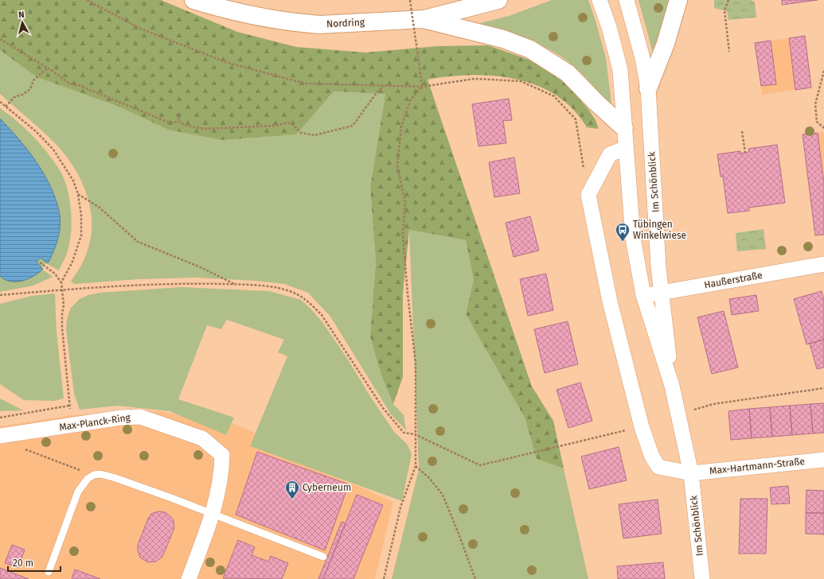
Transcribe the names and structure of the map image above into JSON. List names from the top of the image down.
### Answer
{
  "streets": {
    "street": [
      "Nordring",
      "Im Schönblick",
      "Haußerstraße",
      "Max-Planck-Ring",
      "Max-Hartmann-Straße"
    ]
  },
  "crossings": [
    ["Im Schönblick", "Haußerstraße"],
    ["Im Schönblick", "Max-Hartmann-Straße"]
  ],
  "places": {
    "bus stop": ["Tübingen Winkelwiese"],
    "building": ["Cyberneum"]
  },
  "scale_bar": "20 m",
  "north": "top"
}
